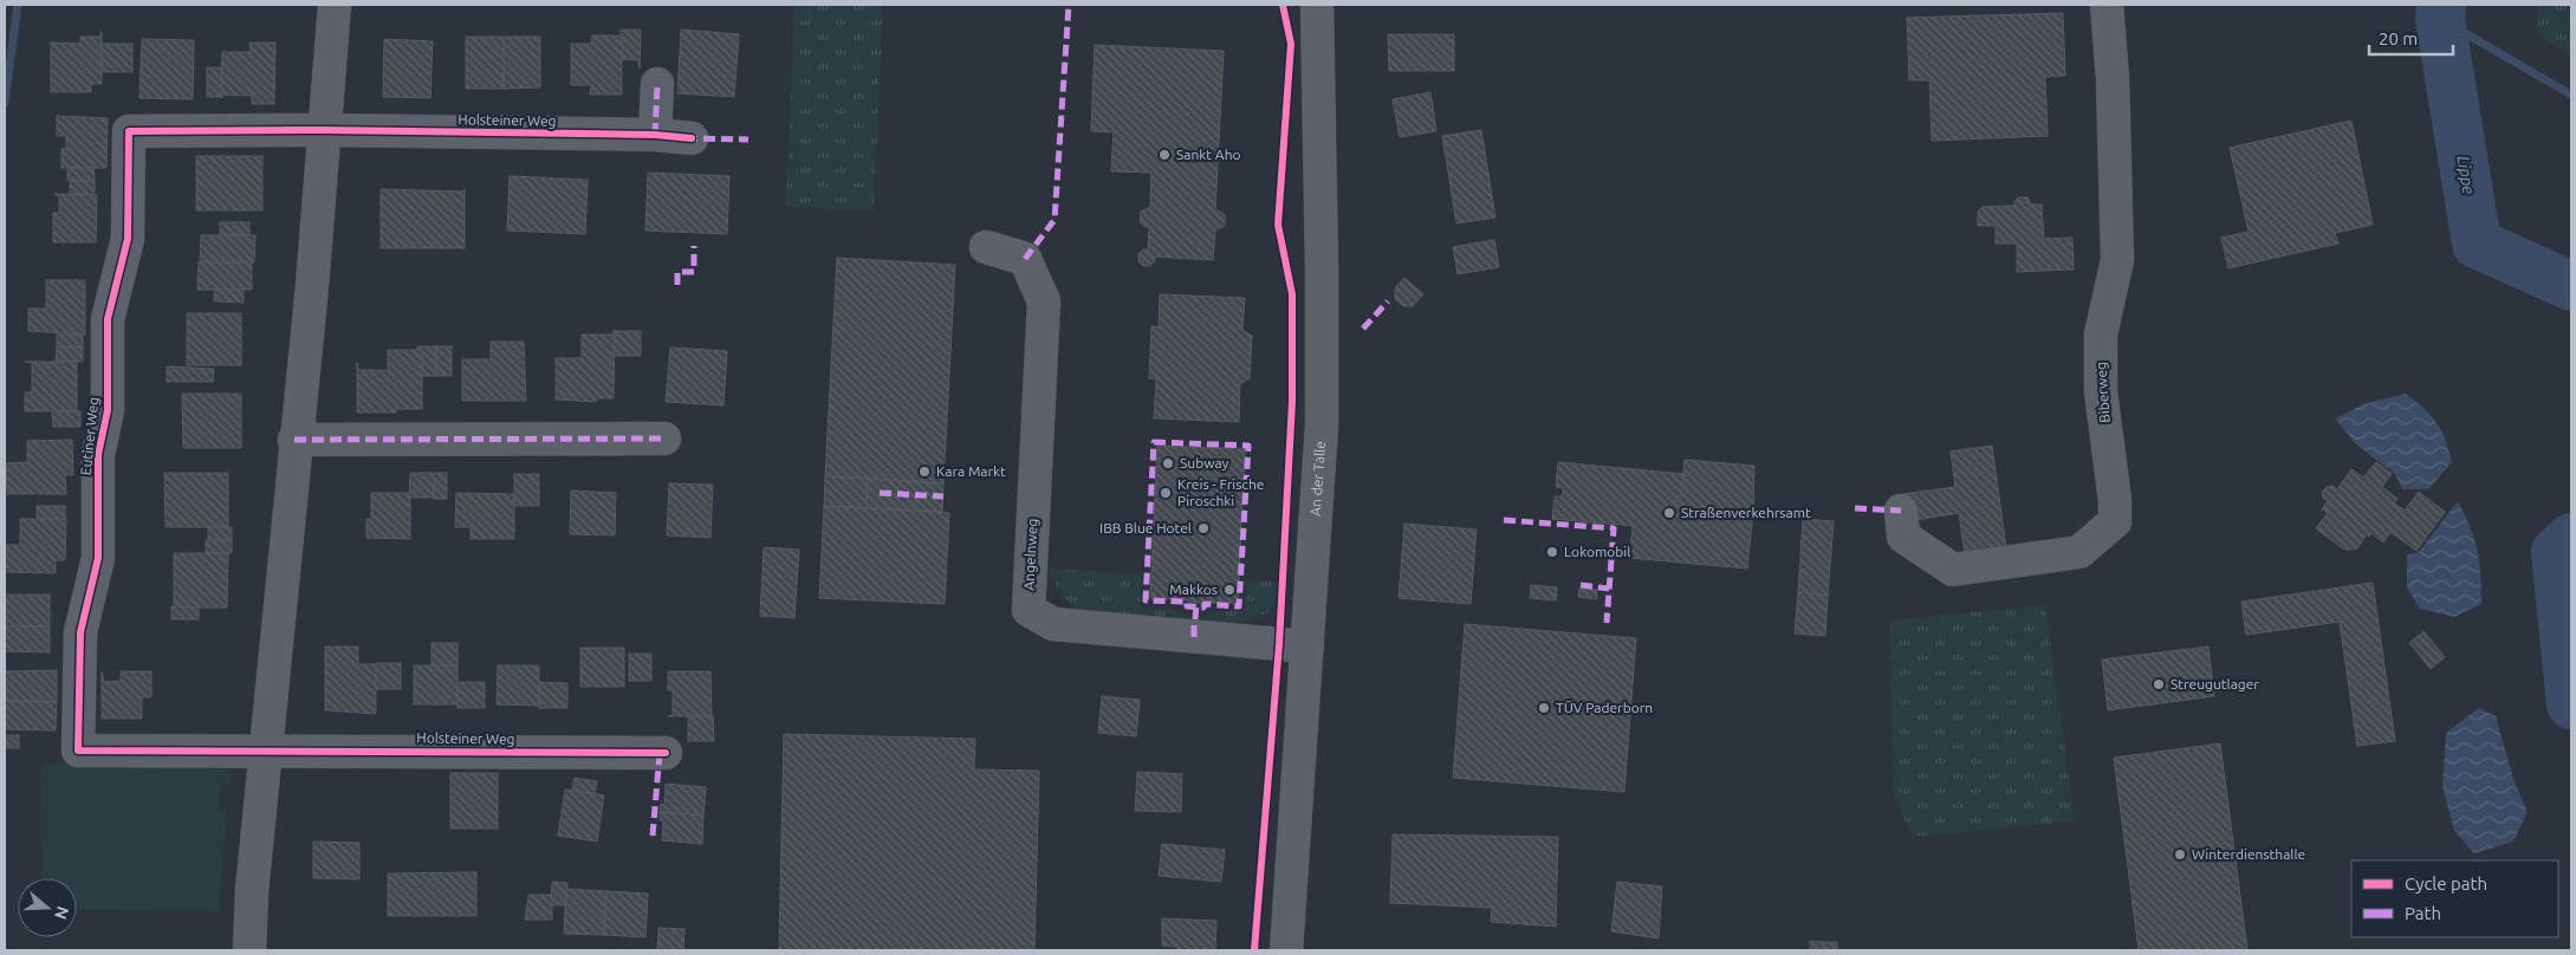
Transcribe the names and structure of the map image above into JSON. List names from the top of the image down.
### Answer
{
  "streets": {
    "street": [
      "Holsteiner Weg",
      "Biberweg",
      "Eutiner Weg",
      "An der Talle",
      "Angelnweg"
    ]
  },
  "crossings": [
    ["Holsteiner Weg", "Eutiner Weg"],
    ["An der Talle", "Angelnweg"]
  ],
  "water": ["Lippe"],
  "places": [
    "Sankt Aho",
    "Subway",
    "Kara Markt",
    "Kreis - Frische Piroschki",
    "Straßenverkehrsamt",
    "IBB Blue Hotel",
    "Lokomobil",
    "Makkos",
    "Streugutlager",
    "TÜV Paderborn",
    "Winterdiensthalle"
  ],
  "legend": ["Cycle path", "Path"],
  "scale_bar": "20 m",
  "north": "right"
}
